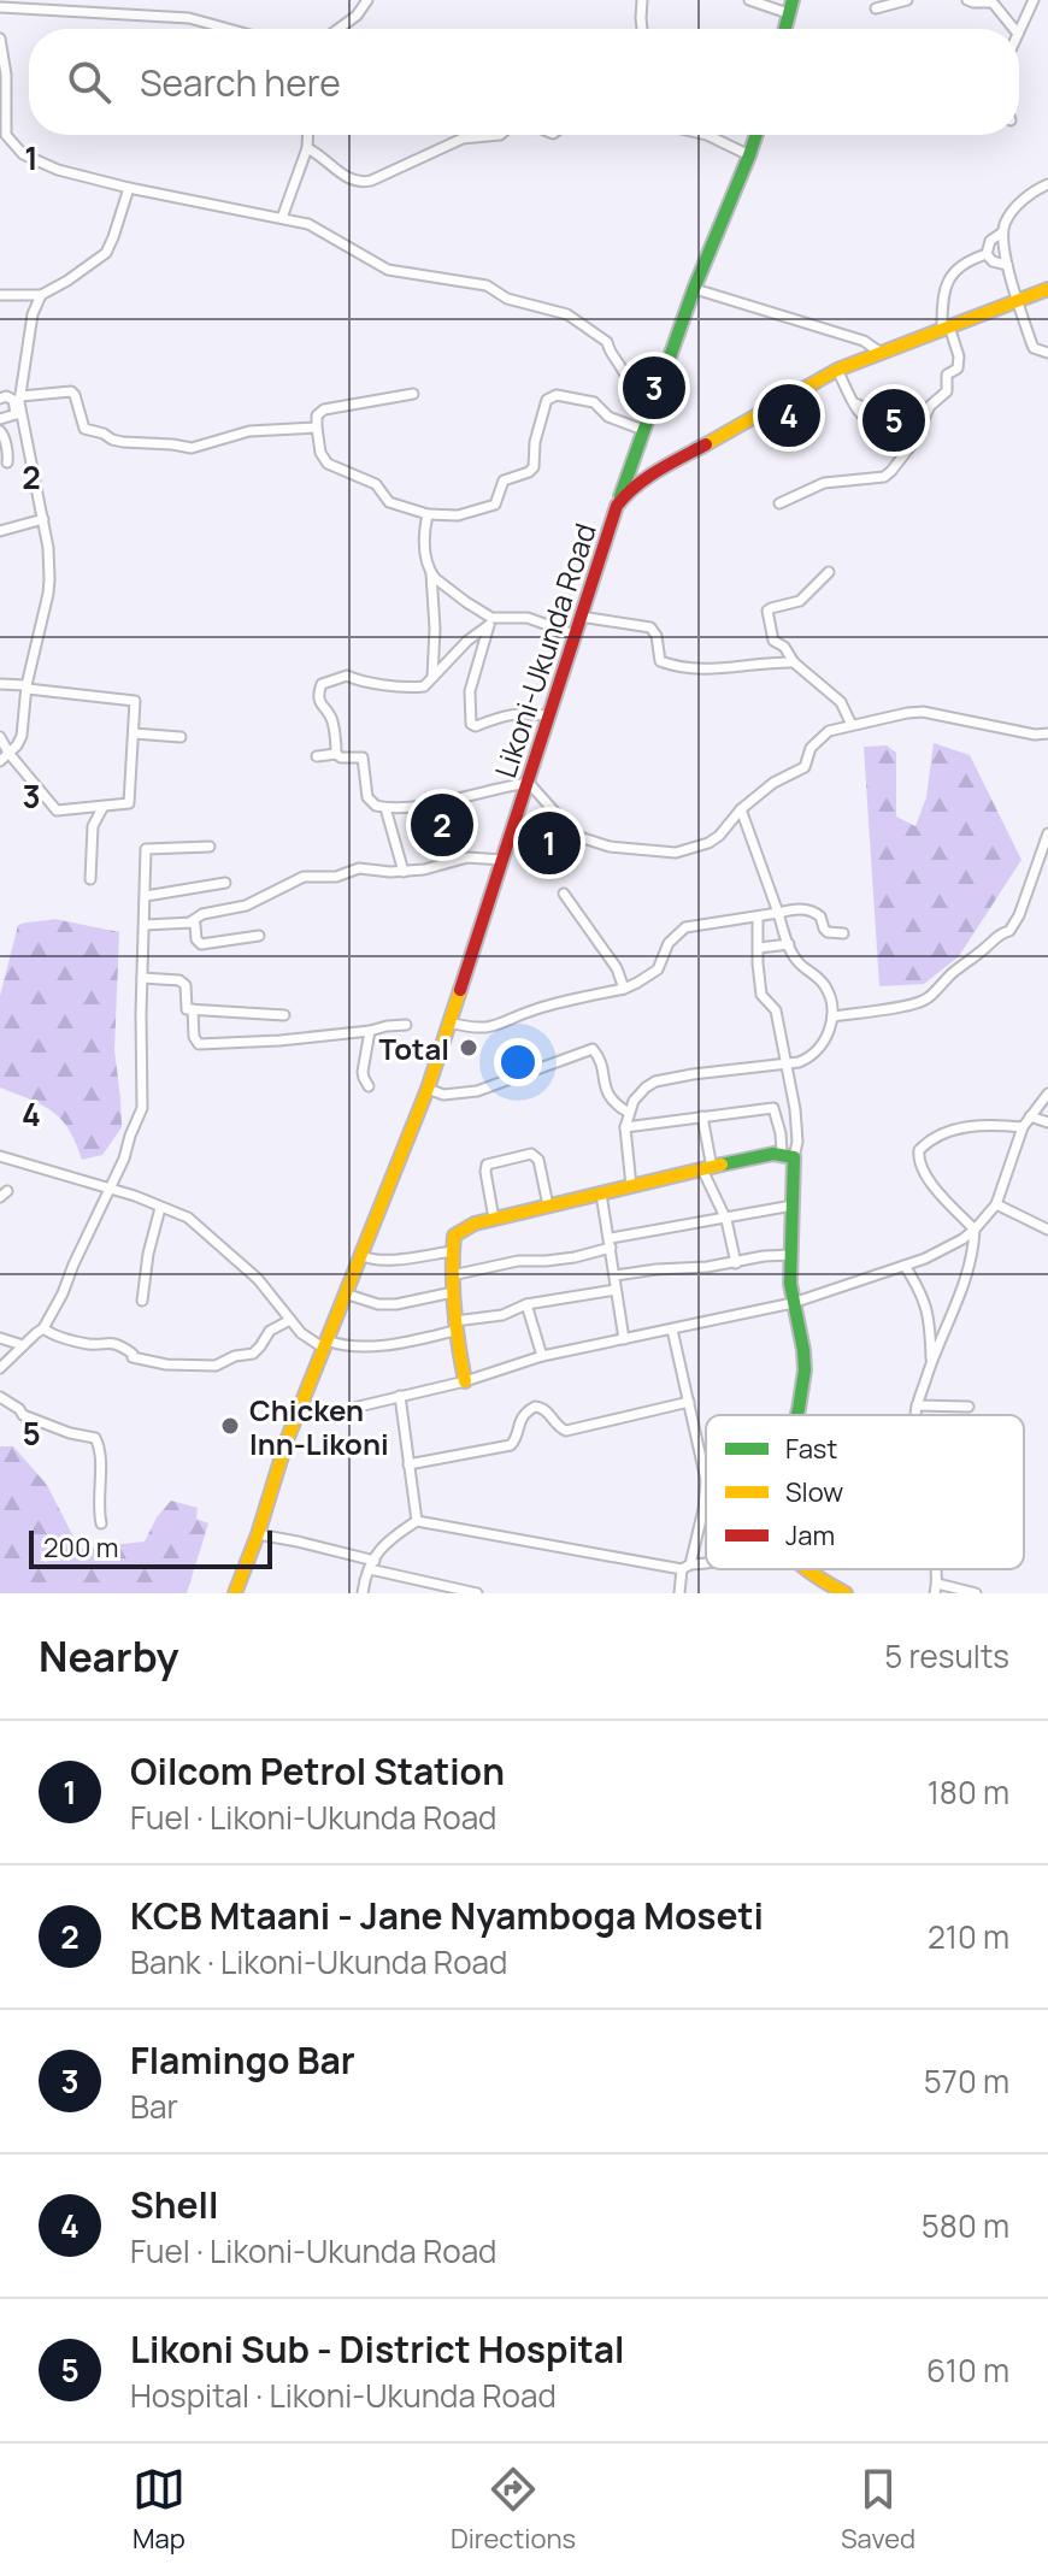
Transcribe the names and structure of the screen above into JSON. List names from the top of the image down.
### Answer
{
  "streets": {
    "main road": ["Likoni-Ukunda Road"]
  },
  "places": ["Total", "Chicken Inn-Likoni"],
  "legend": ["Fast", "Slow", "Jam"],
  "scale_bar": "200 m",
  "page": {
    "search": "Search here",
    "pins": [
      "3",
      "4",
      "5",
      "2",
      "1"
    ],
    "scale": "200 m",
    "heading": ["Nearby", "5 results"],
    "list": [
      {
        "mark": "1",
        "name": "Oilcom Petrol Station",
        "note": "Fuel · Likoni-Ukunda Road",
        "value": "180 m"
      },
      {
        "mark": "2",
        "name": "KCB Mtaani - Jane Nyamboga Moseti",
        "note": "Bank · Likoni-Ukunda Road",
        "value": "210 m"
      },
      {
        "mark": "3",
        "name": "Flamingo Bar",
        "note": "Bar",
        "value": "570 m"
      },
      {
        "mark": "4",
        "name": "Shell",
        "note": "Fuel · Likoni-Ukunda Road",
        "value": "580 m"
      },
      {
        "mark": "5",
        "name": "Likoni Sub - District Hospital",
        "note": "Hospital · Likoni-Ukunda Road",
        "value": "610 m"
      }
    ],
    "nav": ["Map", "Directions", "Saved"]
  },
  "grid": {
    "rows": [
      "1",
      "2",
      "3",
      "4",
      "5"
    ]
  }
}
